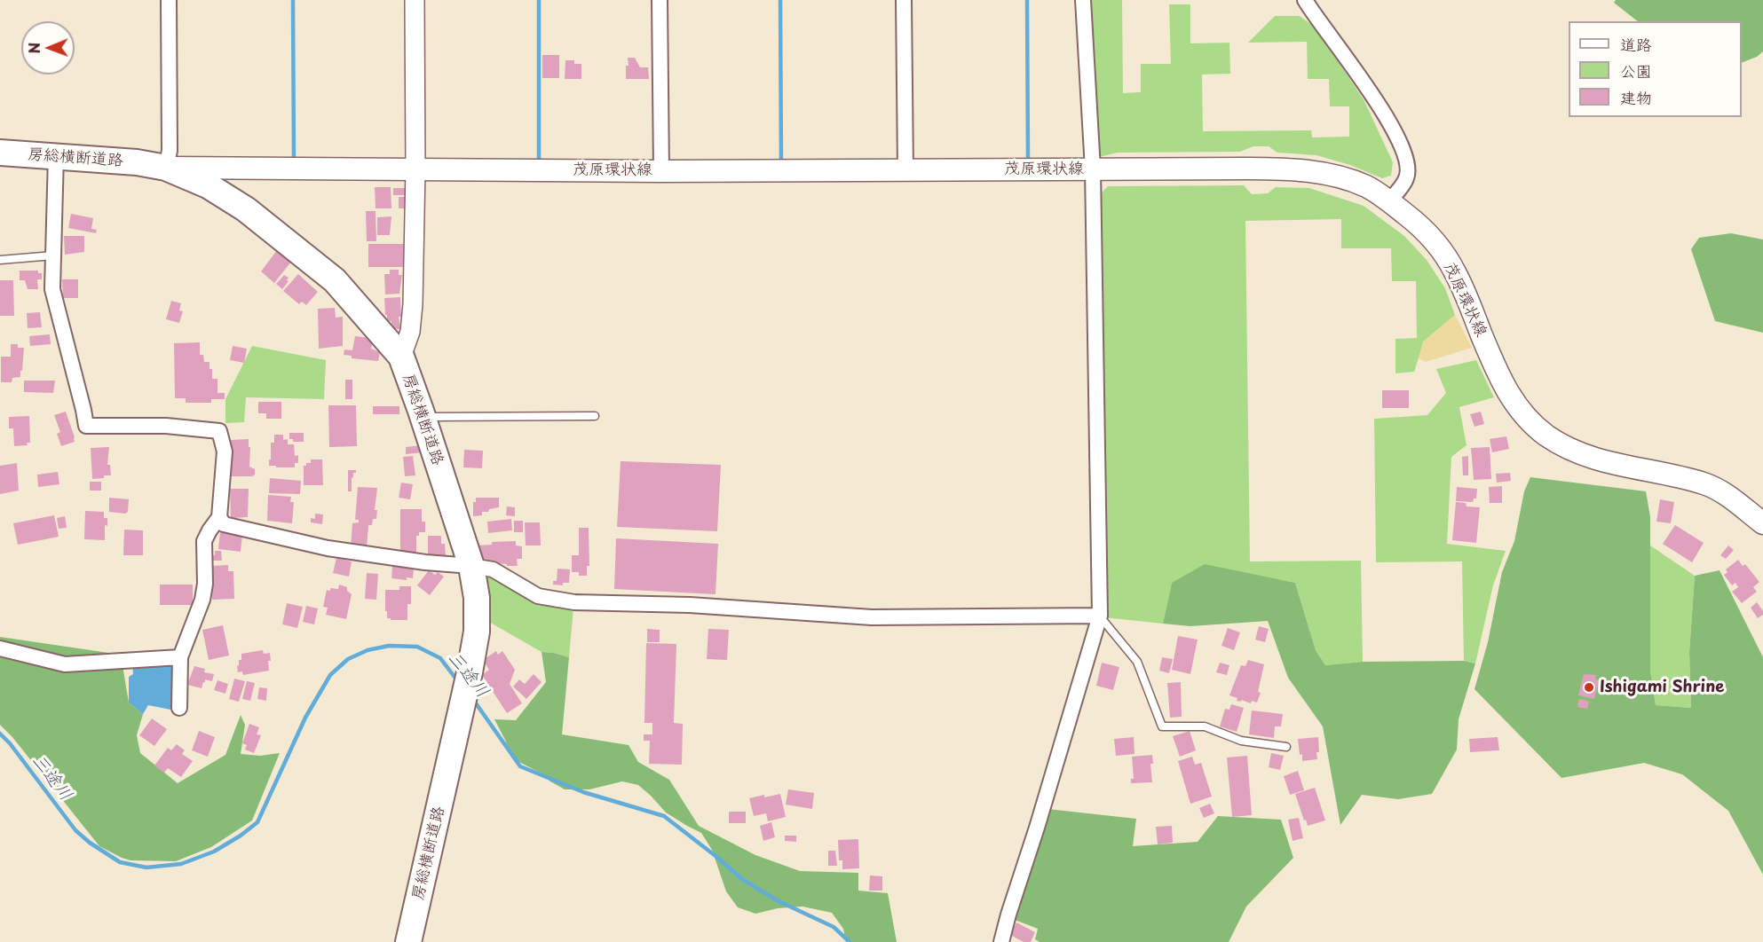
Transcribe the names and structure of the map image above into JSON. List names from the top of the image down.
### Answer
{
  "streets": {
    "highway": ["房総横断道路"],
    "main road": ["茂原環状線"]
  },
  "crossings": [
    ["房総横断道路", "茂原環状線"]
  ],
  "water": ["三途川"],
  "places": ["Ishigami Shrine"],
  "legend": ["道路", "公園", "建物"],
  "north": "left"
}
